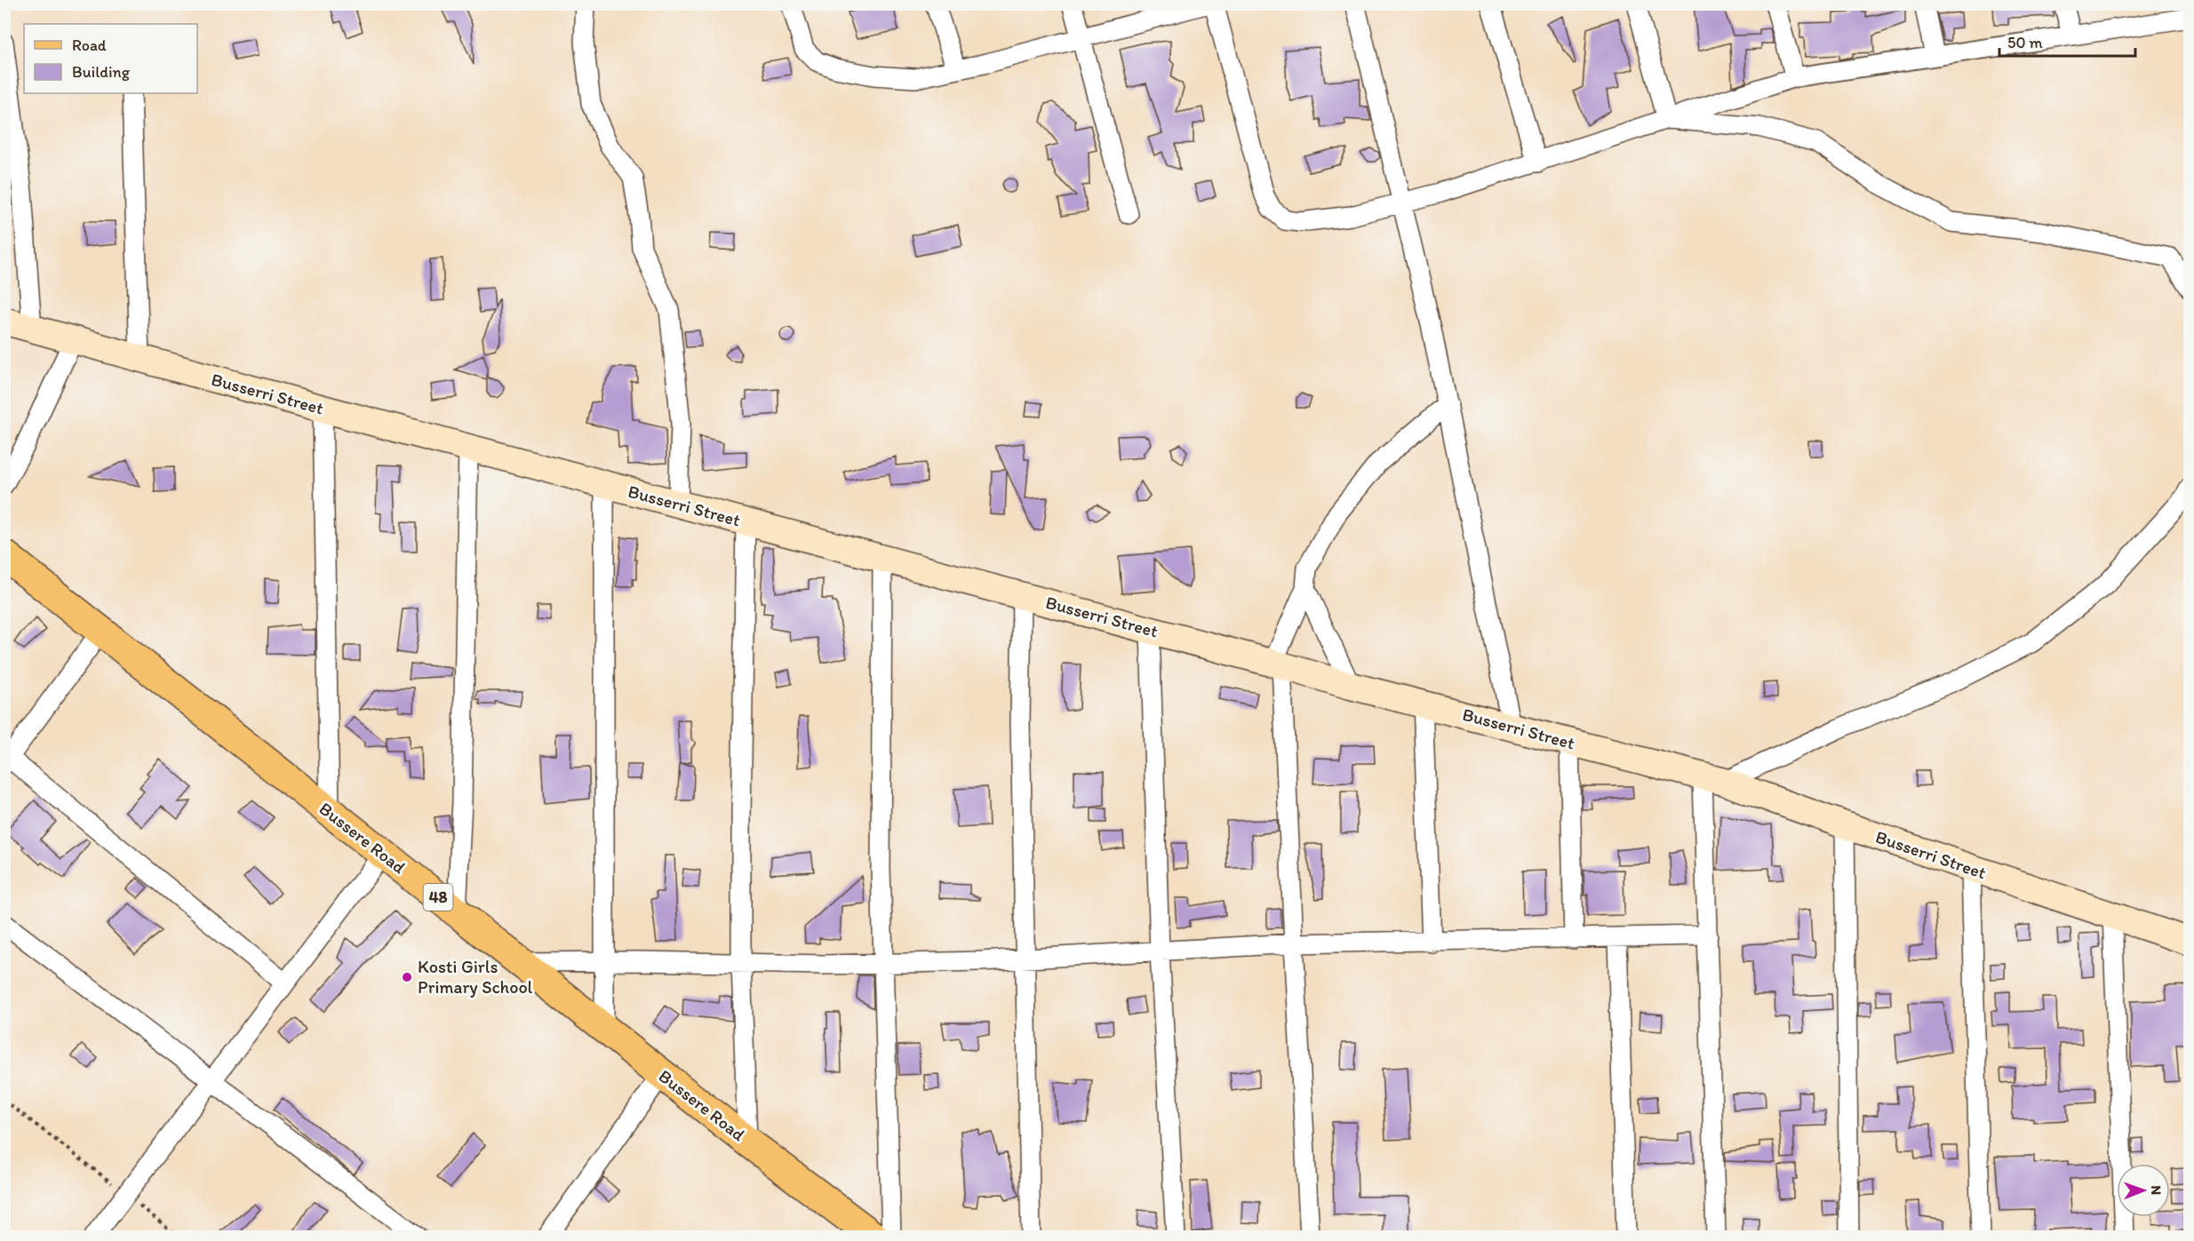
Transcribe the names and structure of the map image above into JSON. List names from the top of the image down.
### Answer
{
  "streets": {
    "main road": ["Busserri Street", "Bussere Road", "48"]
  },
  "places": ["Kosti Girls Primary School"],
  "legend": ["Road", "Building"],
  "scale_bar": "50 m",
  "north": "right"
}
